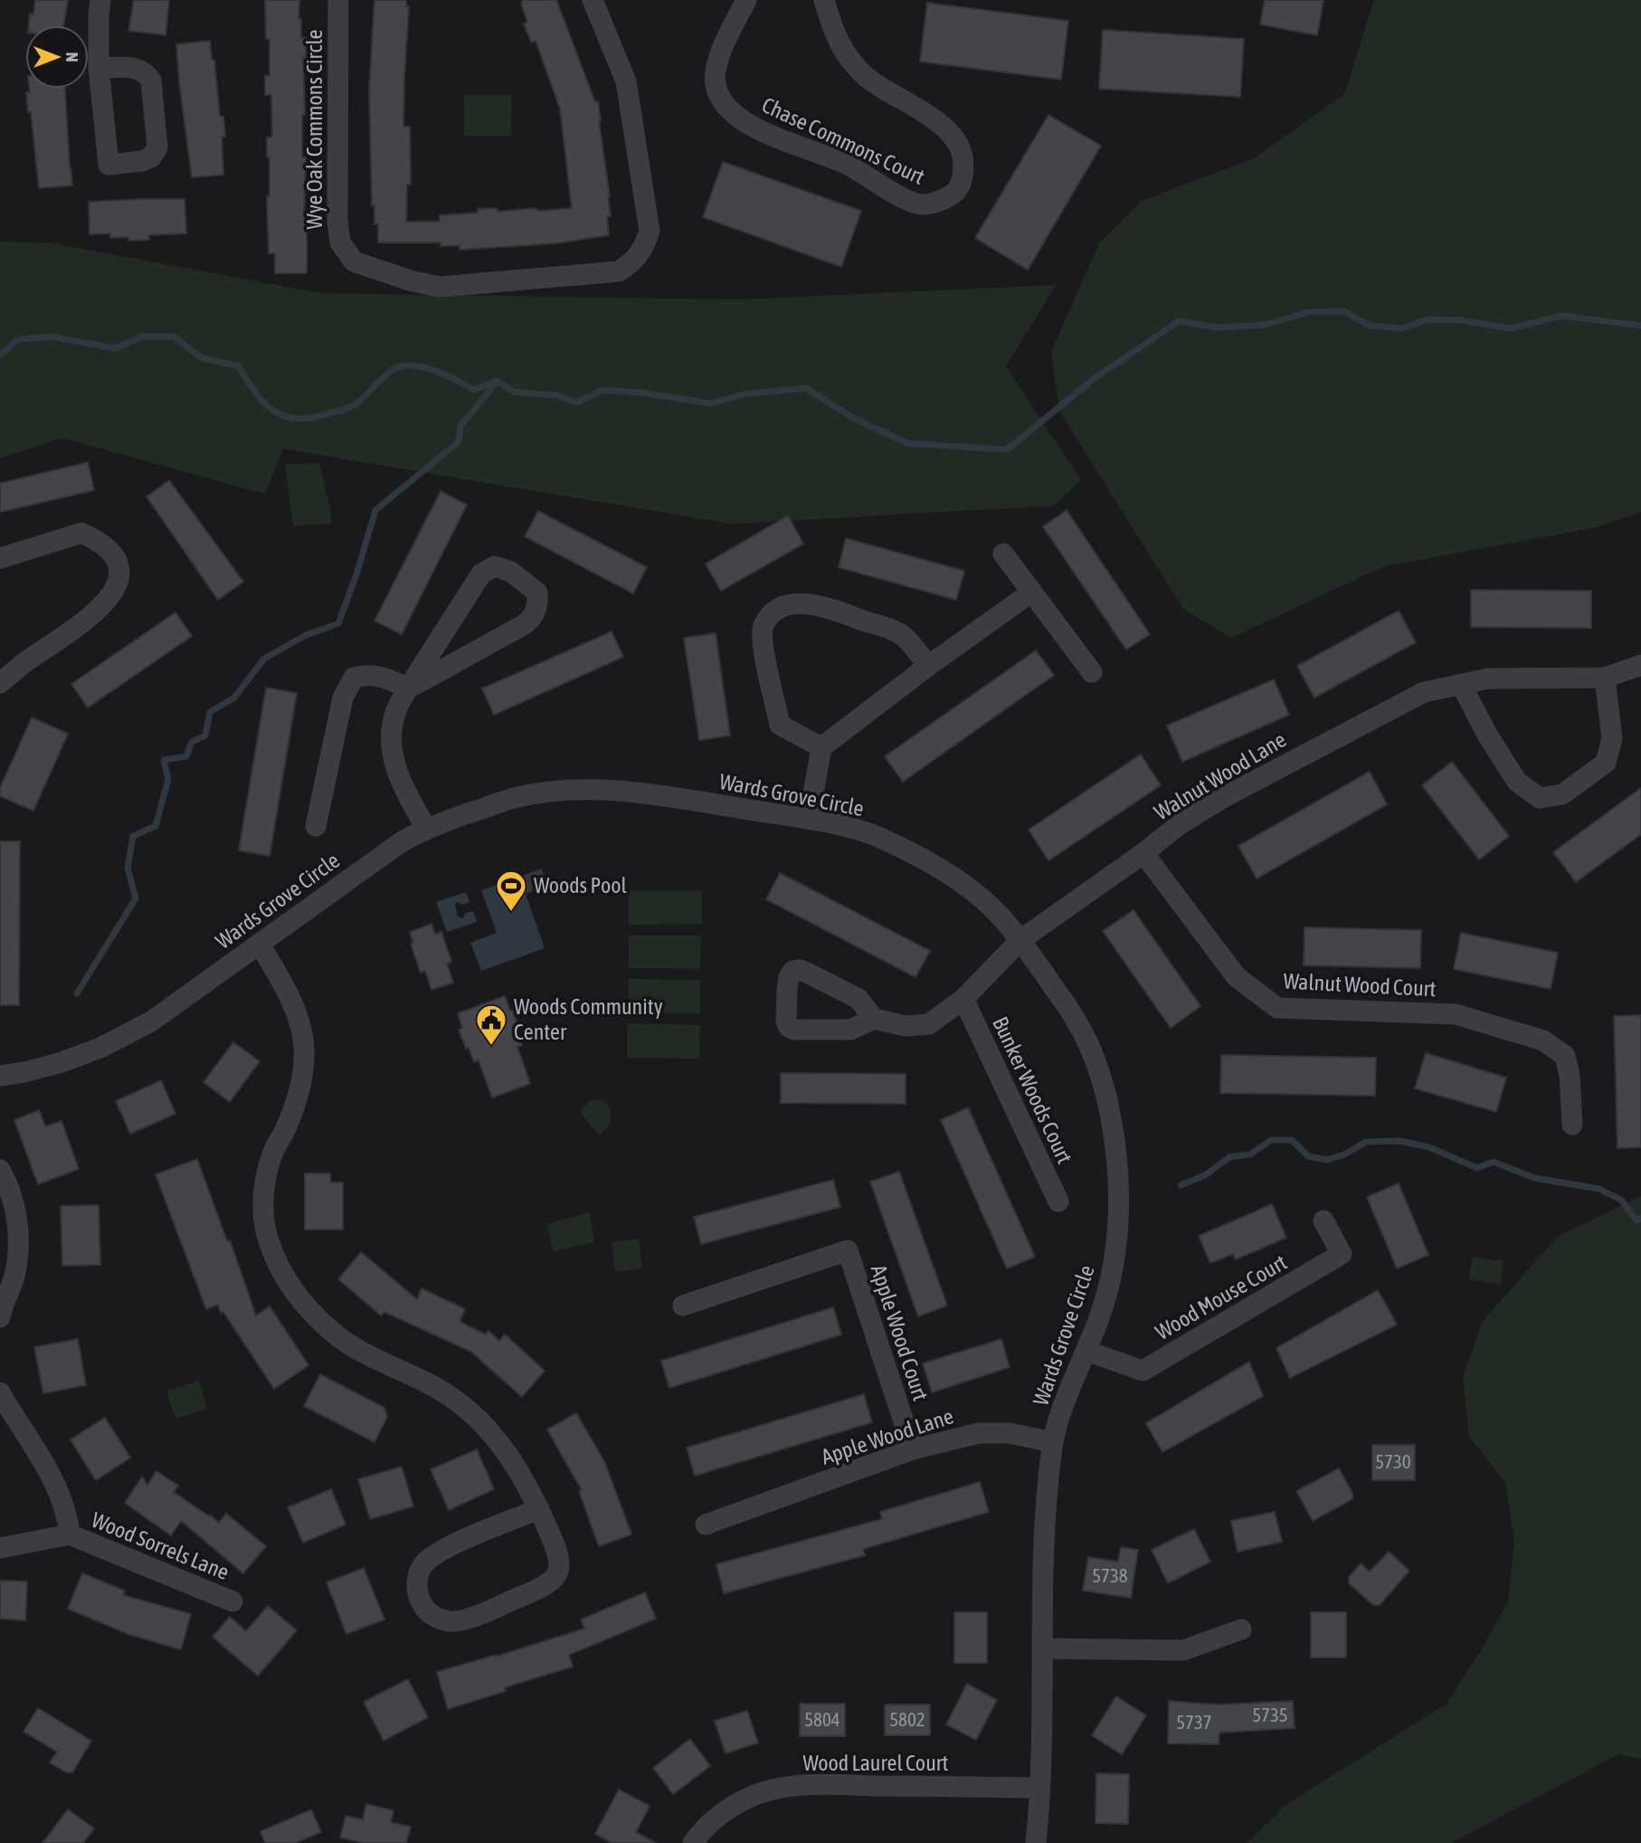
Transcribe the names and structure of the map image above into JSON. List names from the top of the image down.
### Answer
{
  "streets": {
    "street": [
      "Wye Oak Commons Circle",
      "Chase Commons Court",
      "Walnut Wood Lane",
      "Wards Grove Circle",
      "Walnut Wood Court",
      "Bunker Woods Court",
      "Wood Mouse Court",
      "Apple Wood Court",
      "Apple Wood Lane",
      "Wood Sorrels Lane",
      "Wood Laurel Court"
    ]
  },
  "crossings": [
    ["Walnut Wood Lane", "Wards Grove Circle"],
    ["Walnut Wood Lane", "Walnut Wood Court"],
    ["Walnut Wood Lane", "Bunker Woods Court"],
    ["Wards Grove Circle", "Wood Mouse Court"],
    ["Wards Grove Circle", "Apple Wood Lane"],
    ["Wards Grove Circle", "Wood Laurel Court"],
    ["Apple Wood Court", "Apple Wood Lane"]
  ],
  "places": {
    "sports": ["Woods Pool"],
    "public building": ["Woods Community Center"]
  },
  "house_numbers": [
    "5730",
    "5738",
    "5735",
    "5804",
    "5802",
    "5737"
  ],
  "north": "right"
}
